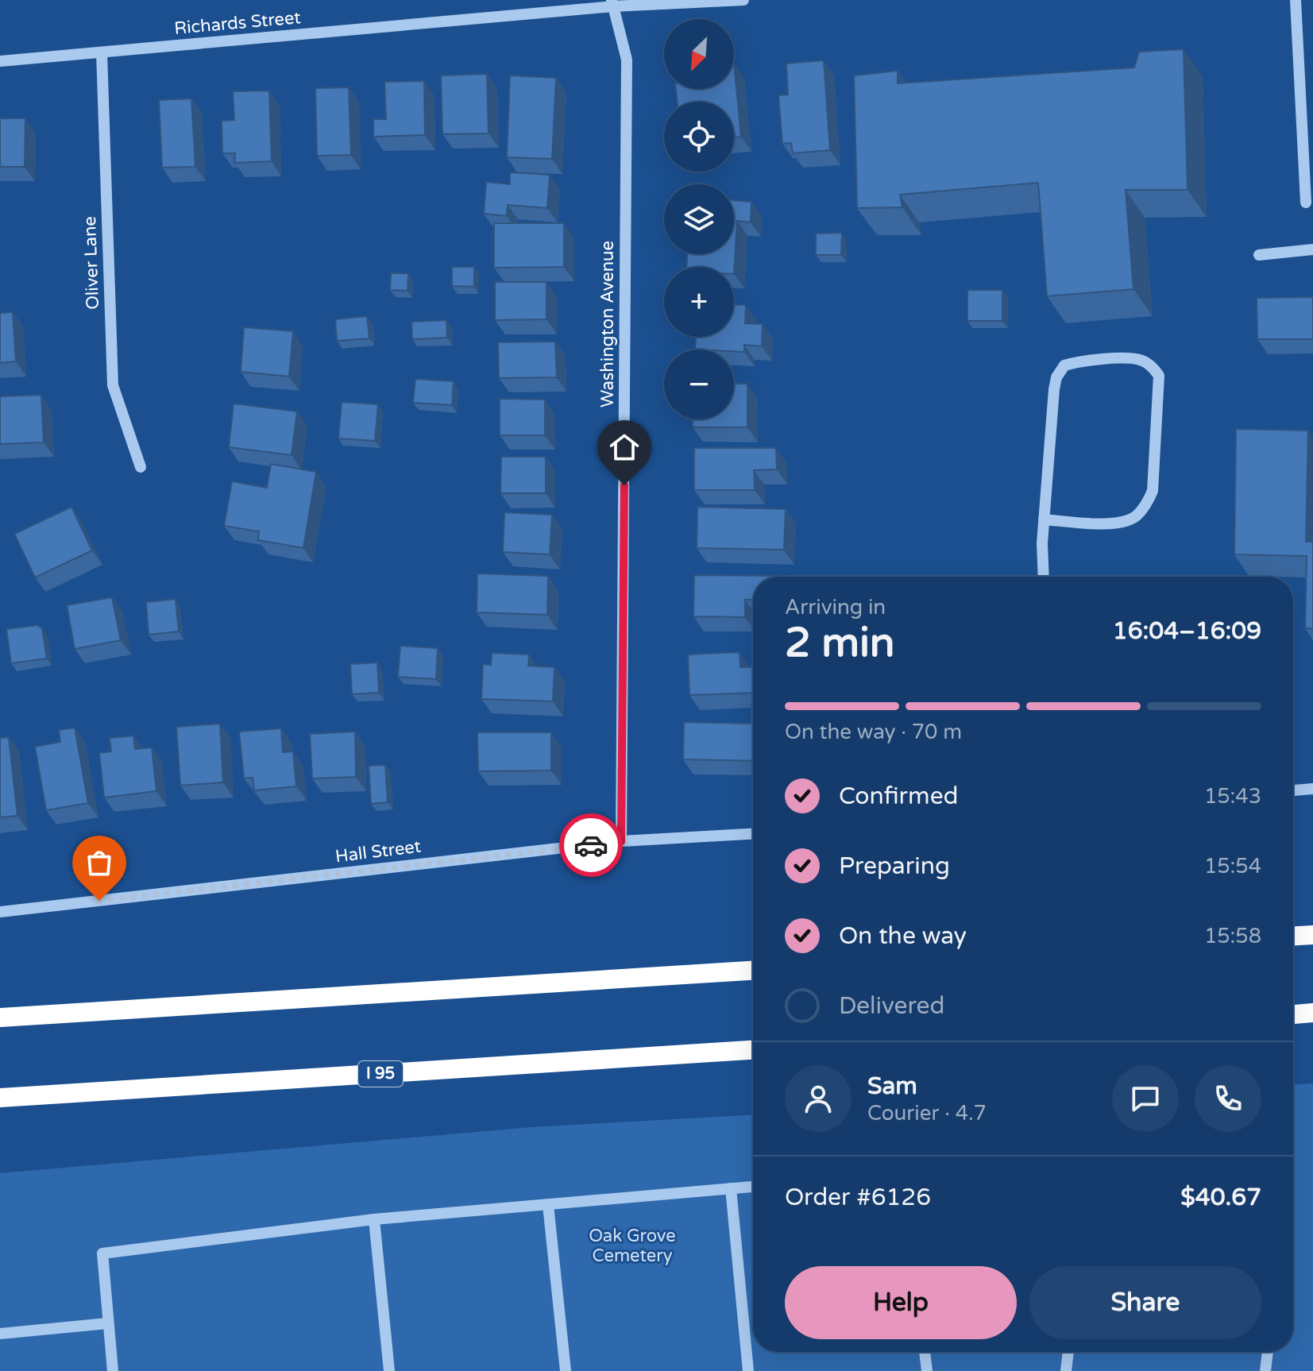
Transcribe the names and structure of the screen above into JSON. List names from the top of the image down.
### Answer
{
  "streets": {
    "highway": ["I 95"],
    "street": [
      "Richards Street",
      "Oliver Lane",
      "Washington Avenue",
      "Hall Street"
    ]
  },
  "crossings": [
    ["Richards Street", "Oliver Lane"],
    ["Richards Street", "Washington Avenue"],
    ["Washington Avenue", "Hall Street"]
  ],
  "parks": ["Oak Grove Cemetery"],
  "north": "bottom left",
  "page": {
    "map_buttons": ["+", "−"],
    "heading": ["2 min", "Arriving in", "16:04–16:09"],
    "panel": [
      "Sam",
      "Courier · 4.7",
      "Order #6126",
      "$40.67"
    ],
    "bar": "On the way · 70 m",
    "list": [
      ["Confirmed", "15:43"],
      ["Preparing", "15:54"],
      ["On the way", "15:58"],
      "Delivered"
    ],
    "buttons": ["Help", "Share"]
  }
}
